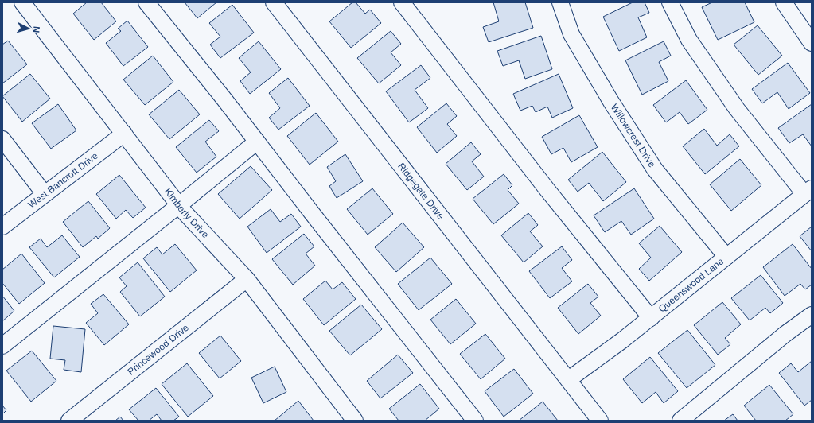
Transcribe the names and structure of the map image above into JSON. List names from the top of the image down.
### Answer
{
  "streets": {
    "street": [
      "Willowcrest Drive",
      "West Bancroft Drive",
      "Ridgegate Drive",
      "Kimberly Drive",
      "Queenswood Lane",
      "Princewood Drive"
    ]
  },
  "crossings": [
    ["Willowcrest Drive", "Queenswood Lane"],
    ["West Bancroft Drive", "Kimberly Drive"],
    ["Ridgegate Drive", "Queenswood Lane"],
    ["Kimberly Drive", "Princewood Drive"]
  ],
  "north": "right"
}
